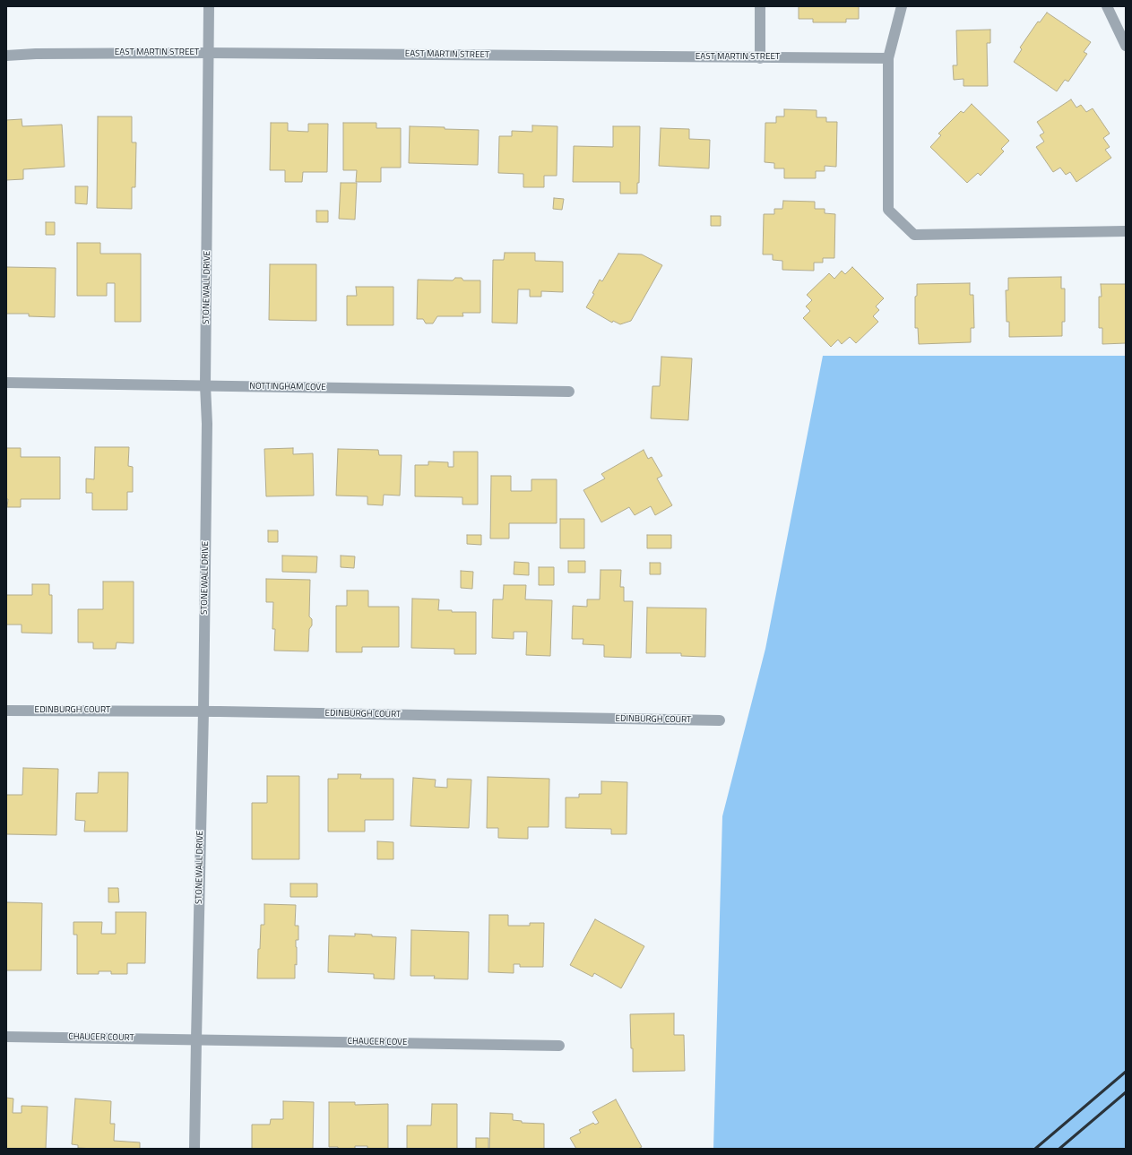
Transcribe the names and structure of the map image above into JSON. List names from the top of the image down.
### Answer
{
  "streets": {
    "street": [
      "EAST MARTIN STREET",
      "STONEWALL DRIVE",
      "NOTTINGHAM COVE",
      "EDINBURGH COURT",
      "CHAUCER COURT",
      "CHAUCER COVE"
    ]
  },
  "crossings": [
    ["EAST MARTIN STREET", "STONEWALL DRIVE"],
    ["STONEWALL DRIVE", "NOTTINGHAM COVE"],
    ["STONEWALL DRIVE", "EDINBURGH COURT"],
    ["STONEWALL DRIVE", "CHAUCER COURT"],
    ["STONEWALL DRIVE", "CHAUCER COVE"],
    ["CHAUCER COURT", "CHAUCER COVE"]
  ]
}
